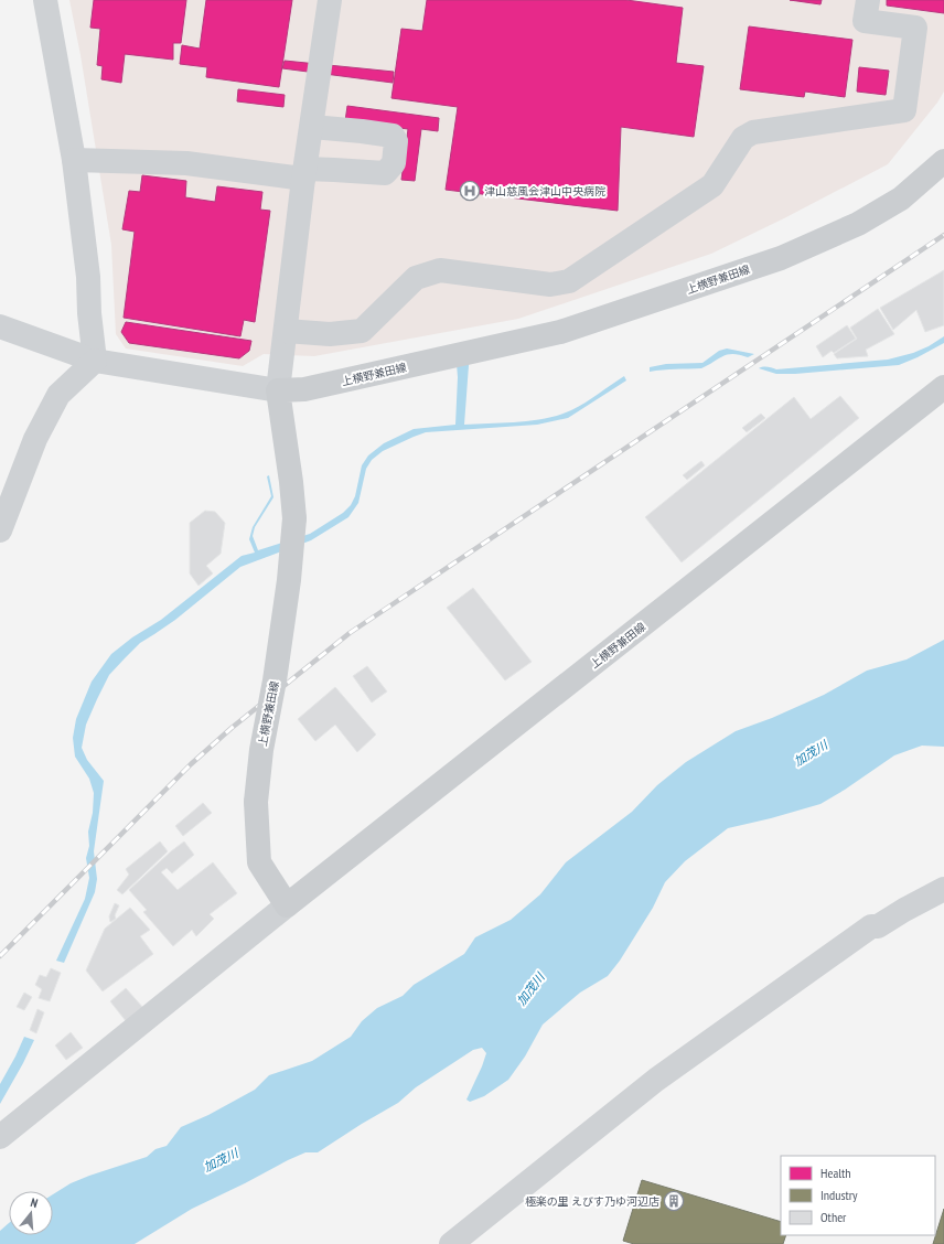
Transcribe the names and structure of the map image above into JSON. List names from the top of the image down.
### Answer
{
  "streets": {
    "main road": ["上横野兼田線"]
  },
  "water": ["加茂川"],
  "places": {
    "hospital": ["津山慈風会津山中央病院"],
    "building": ["極楽の里 えびす乃ゆ河辺店"]
  },
  "legend": ["Health", "Industry", "Other"],
  "north": "top"
}
